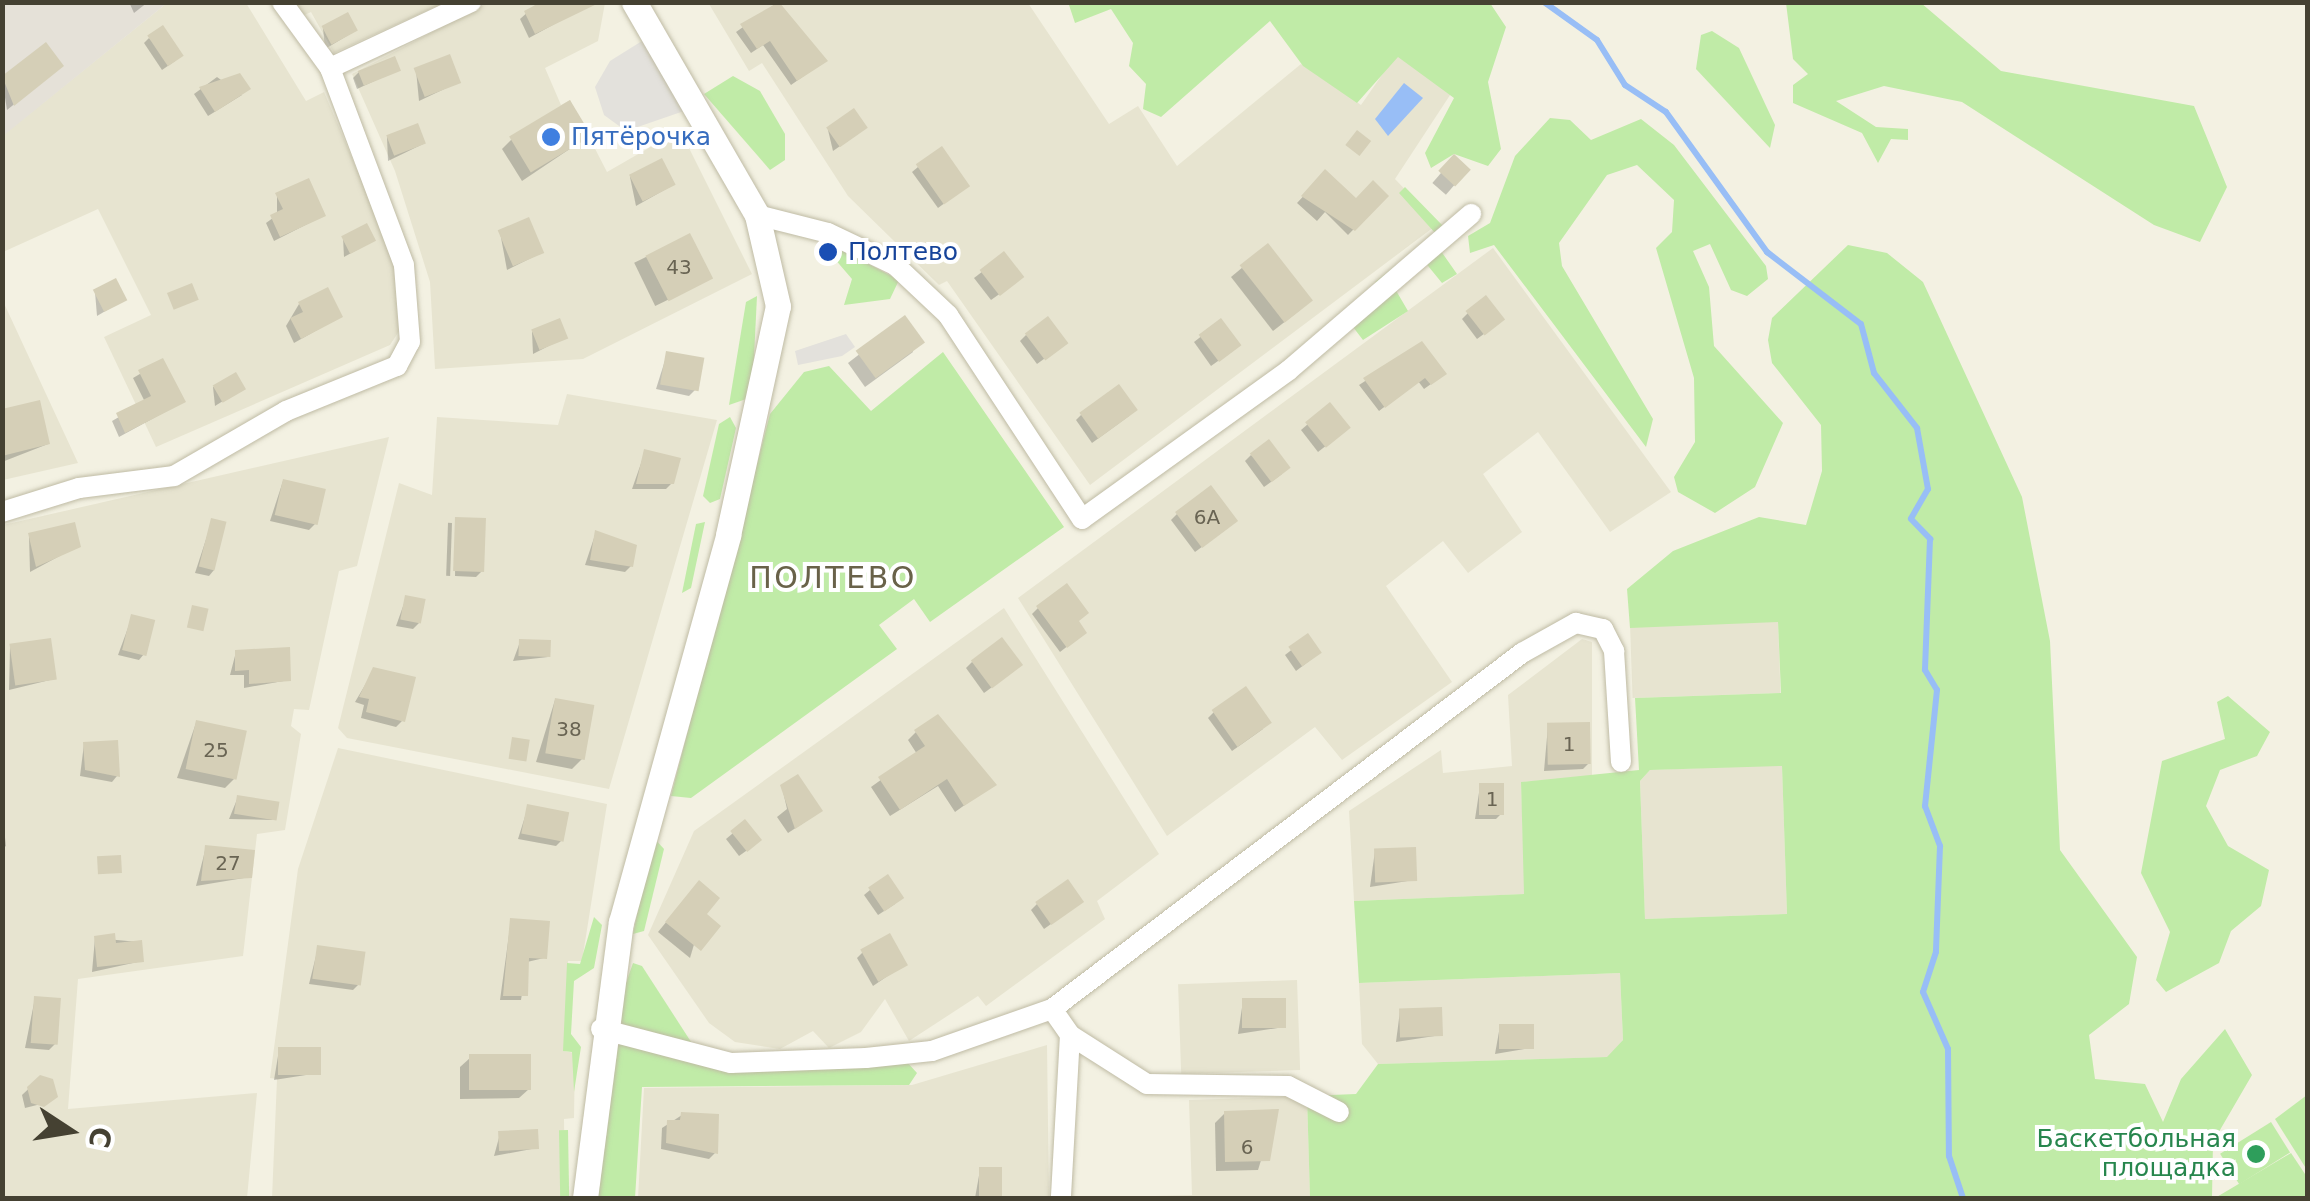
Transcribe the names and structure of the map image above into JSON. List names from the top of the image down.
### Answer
{
  "districts": ["ПОЛТЕВО"],
  "places": ["Пятёрочка", "Полтево", "Баскетбольная площадка"],
  "house_numbers": [
    "43",
    "6А",
    "38",
    "1",
    "25",
    "1",
    "27",
    "6"
  ],
  "north": "right"
}
